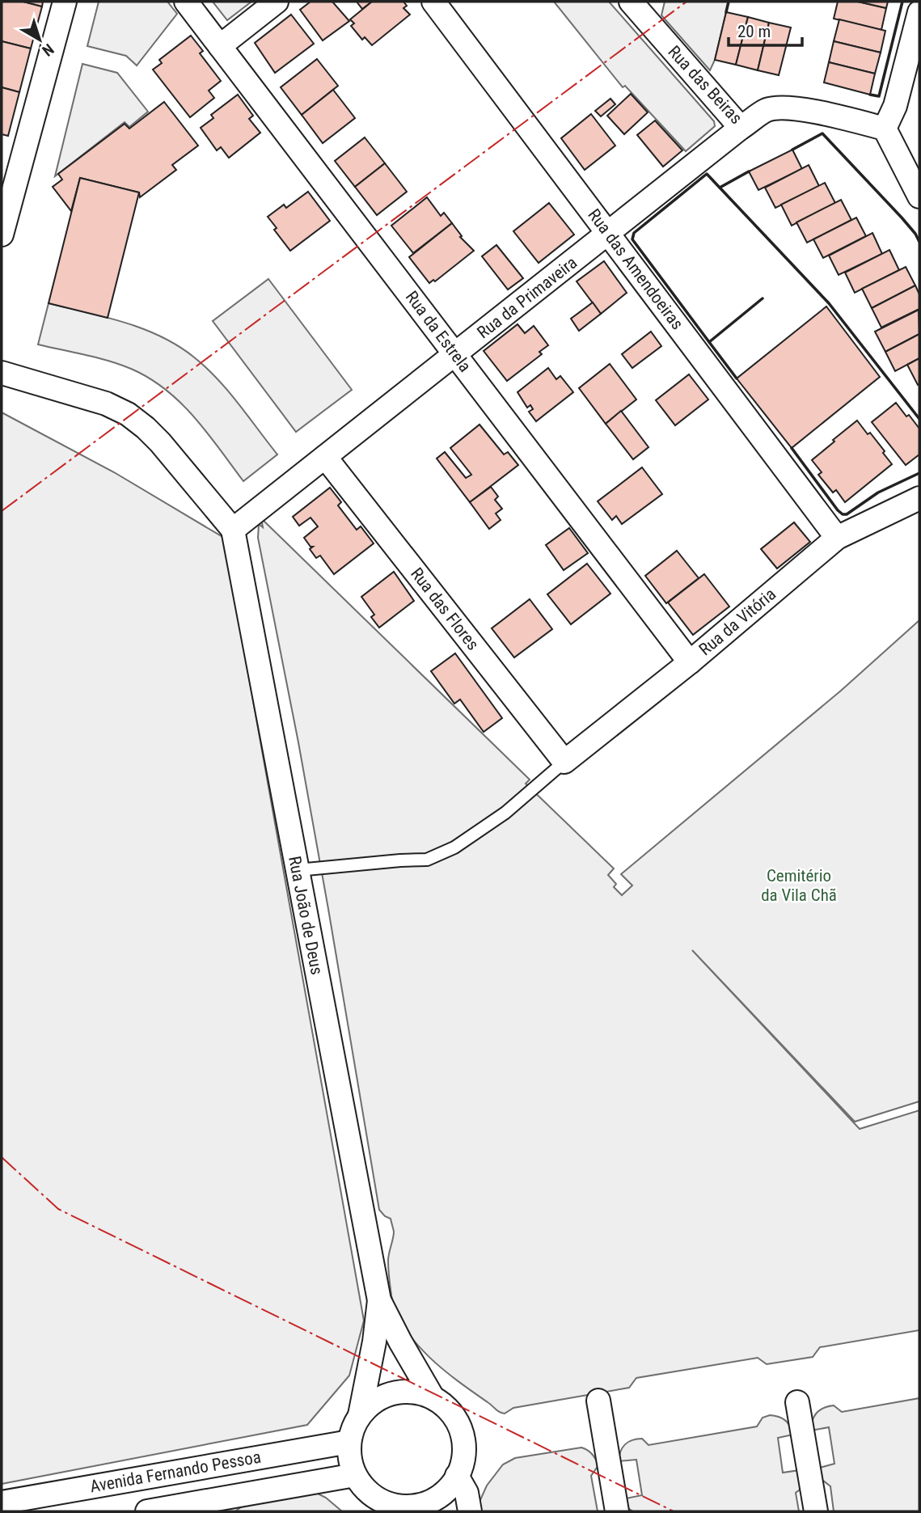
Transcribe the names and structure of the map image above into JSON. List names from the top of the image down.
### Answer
{
  "streets": {
    "street": [
      "Rua das Beiras",
      "Rua das Amendoeiras",
      "Rua da Primaveira",
      "Rua da Estrela",
      "Rua das Flores",
      "Rua da Vitória",
      "Rua João de Deus",
      "Avenida Fernando Pessoa"
    ]
  },
  "crossings": [
    ["Rua das Beiras", "Rua da Primaveira"],
    ["Rua das Amendoeiras", "Rua da Primaveira"],
    ["Rua das Amendoeiras", "Rua da Vitória"],
    ["Rua da Primaveira", "Rua da Estrela"],
    ["Rua da Primaveira", "Rua das Flores"],
    ["Rua da Primaveira", "Rua João de Deus"],
    ["Rua da Estrela", "Rua da Vitória"],
    ["Rua das Flores", "Rua da Vitória"],
    ["Rua João de Deus", "Avenida Fernando Pessoa"]
  ],
  "parks": ["Cemitério da Vila Chã"],
  "scale_bar": "20 m",
  "north": "bottom right"
}
